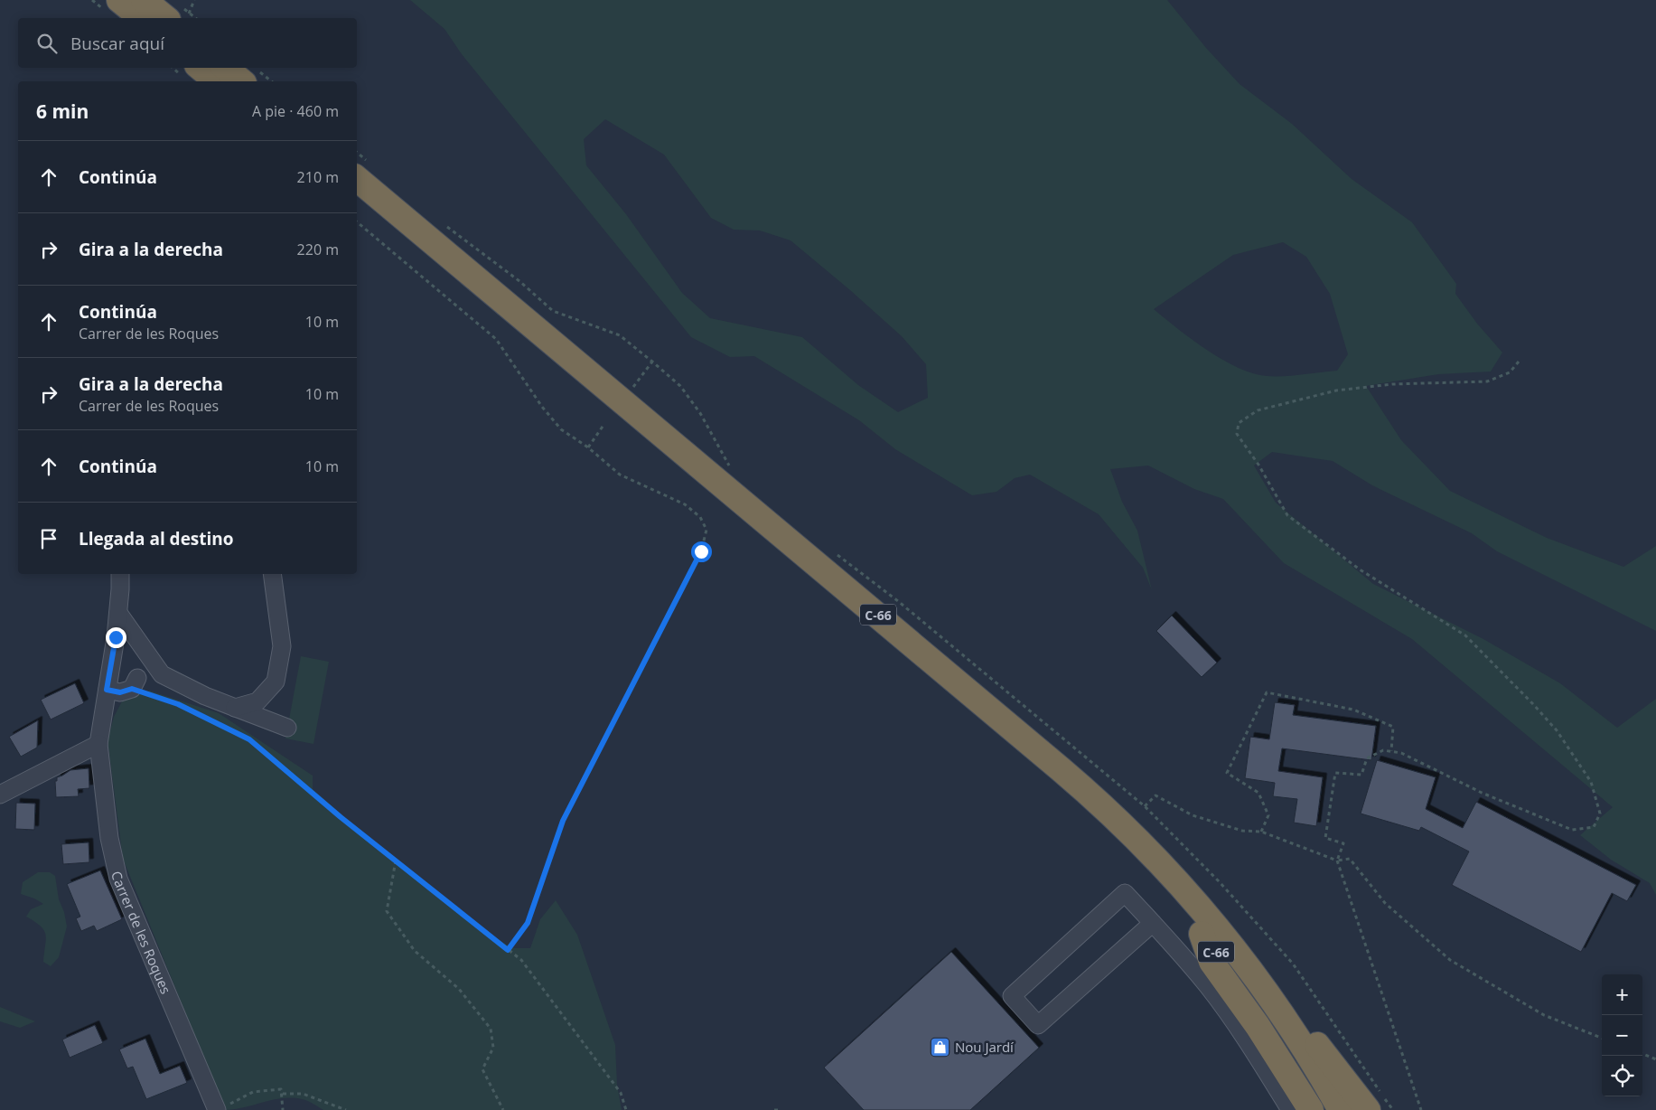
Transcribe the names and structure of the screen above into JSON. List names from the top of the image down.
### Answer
{
  "streets": {
    "highway": ["C-66"],
    "street": ["Carrer de les Roques"]
  },
  "places": {
    "shop": ["Nou Jardí"]
  },
  "page": {
    "search": "Buscar aquí",
    "heading": ["6 min", "A pie · 460 m"],
    "list": [
      ["Continúa", "210 m"],
      ["Gira a la derecha", "220 m"],
      ["Continúa", "Carrer de les Roques", "10 m"],
      ["Gira a la derecha", "Carrer de les Roques", "10 m"],
      ["Continúa", "10 m"],
      "Llegada al destino"
    ],
    "map_buttons": ["+", "−"]
  }
}
